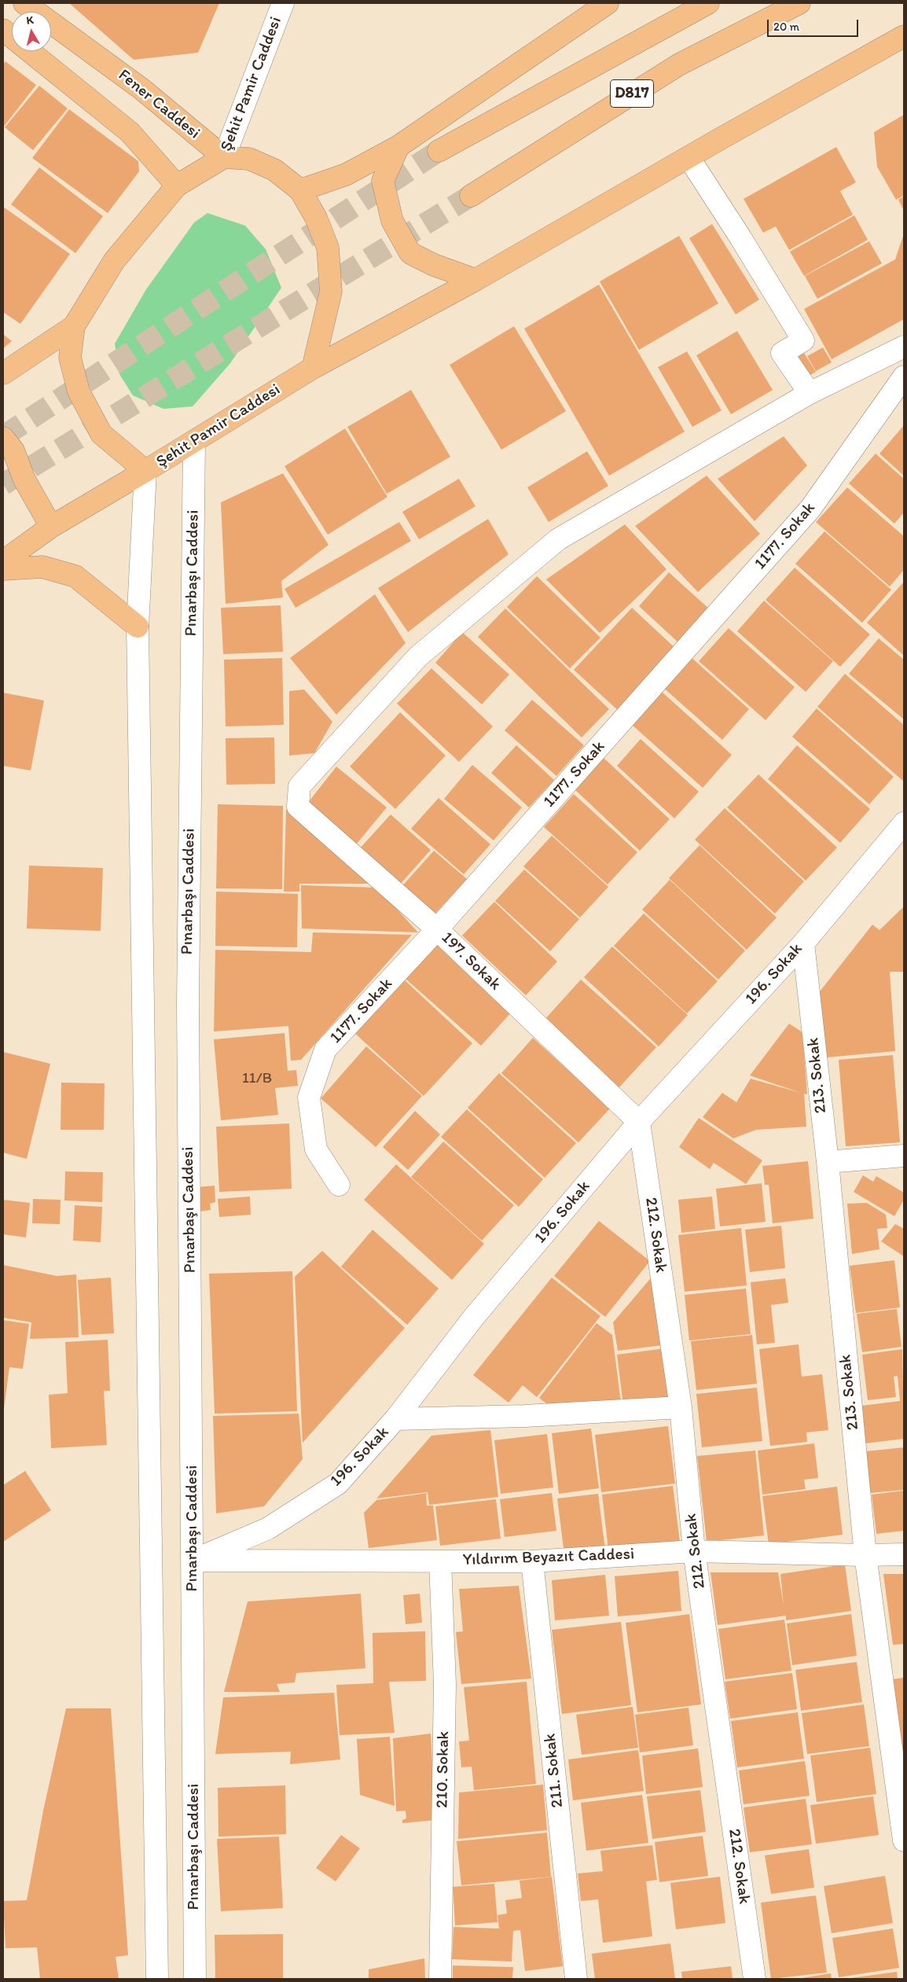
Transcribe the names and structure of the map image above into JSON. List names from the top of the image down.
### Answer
{
  "streets": {
    "main road": ["Şehit Pamir Caddesi", "D817", "Fener Caddesi"],
    "street": [
      "1177. Sokak",
      "Pınarbaşı Caddesi",
      "197. Sokak",
      "196. Sokak",
      "213. Sokak",
      "212. Sokak",
      "Yıldırım Beyazıt Caddesi",
      "210. Sokak",
      "211. Sokak"
    ]
  },
  "crossings": [
    ["Şehit Pamir Caddesi", "Fener Caddesi"],
    ["Şehit Pamir Caddesi", "Pınarbaşı Caddesi"],
    ["1177. Sokak", "197. Sokak"],
    ["Pınarbaşı Caddesi", "196. Sokak"],
    ["Pınarbaşı Caddesi", "Yıldırım Beyazıt Caddesi"],
    ["197. Sokak", "196. Sokak"],
    ["197. Sokak", "212. Sokak"],
    ["196. Sokak", "213. Sokak"],
    ["196. Sokak", "212. Sokak"],
    ["196. Sokak", "Yıldırım Beyazıt Caddesi"],
    ["213. Sokak", "Yıldırım Beyazıt Caddesi"],
    ["212. Sokak", "Yıldırım Beyazıt Caddesi"],
    ["Yıldırım Beyazıt Caddesi", "210. Sokak"],
    ["Yıldırım Beyazıt Caddesi", "211. Sokak"]
  ],
  "house_numbers": ["11/B"],
  "scale_bar": "20 m",
  "north": "top"
}
